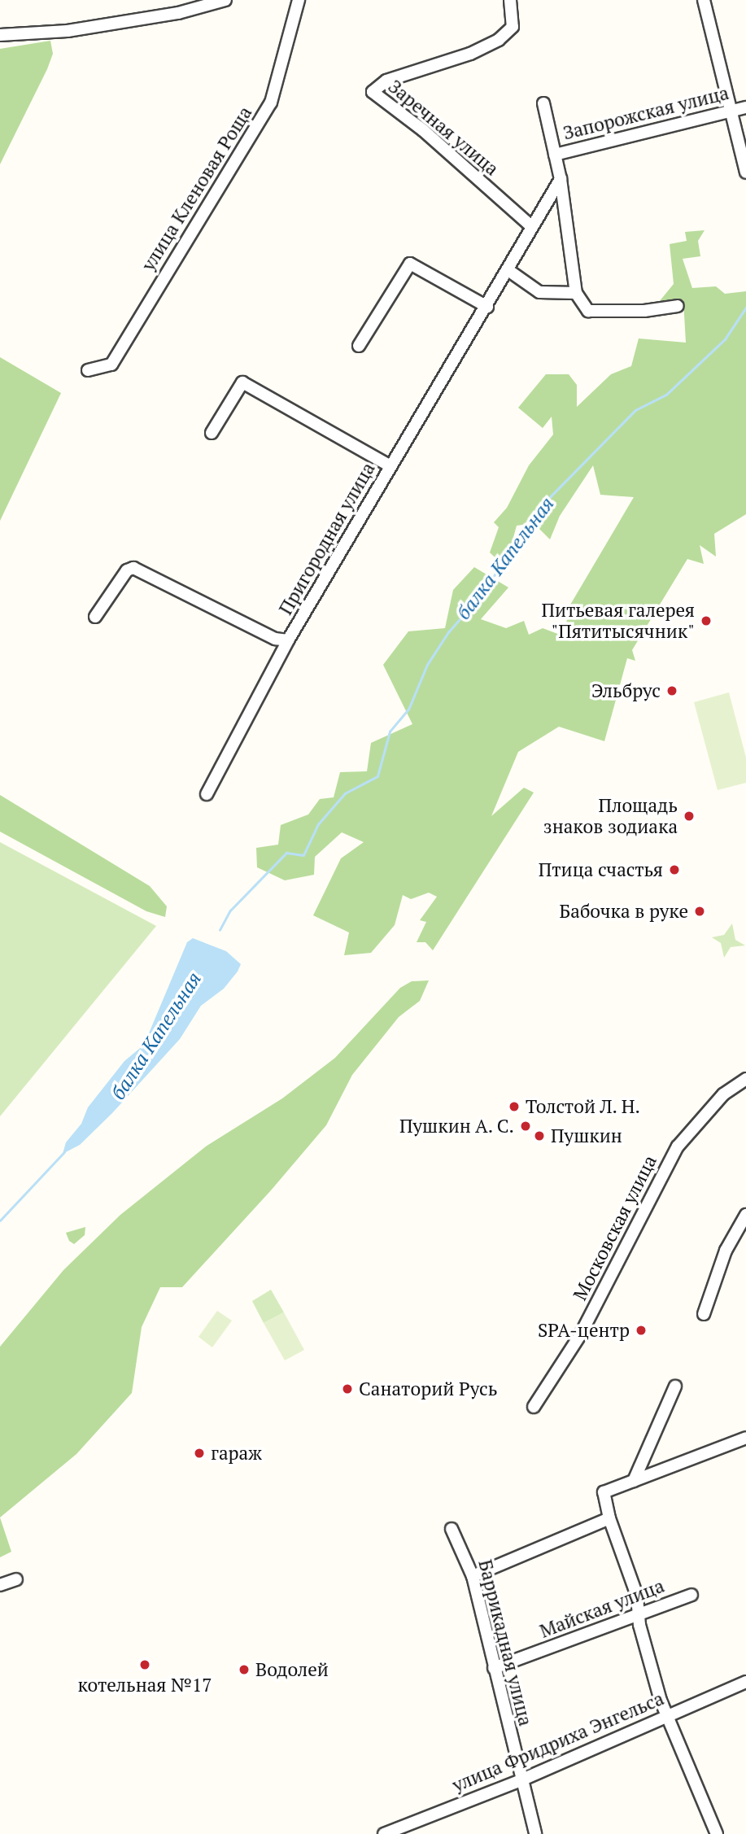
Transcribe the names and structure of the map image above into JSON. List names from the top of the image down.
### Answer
{
  "streets": {
    "street": [
      "Запорожская улица",
      "Заречная улица",
      "улица Кленовая Роща",
      "Пригородная улица",
      "Московская улица",
      "Майская улица",
      "Баррикадная улица",
      "улица Фридриха Энгельса"
    ]
  },
  "crossings": [
    ["Заречная улица", "Пригородная улица"],
    ["Майская улица", "Баррикадная улица"],
    ["Баррикадная улица", "улица Фридриха Энгельса"]
  ],
  "water": ["балка Капельная"],
  "places": [
    "Питьевая галерея \"Пятитысячник\"",
    "Эльбрус",
    "Площадь знаков зодиака",
    "Птица счастья",
    "Бабочка в руке",
    "Толстой Л. Н.",
    "Пушкин А. С.",
    "Пушкин",
    "SPA-центр",
    "Санаторий Русь",
    "гараж",
    "котельная №17",
    "Водолей"
  ]
}
